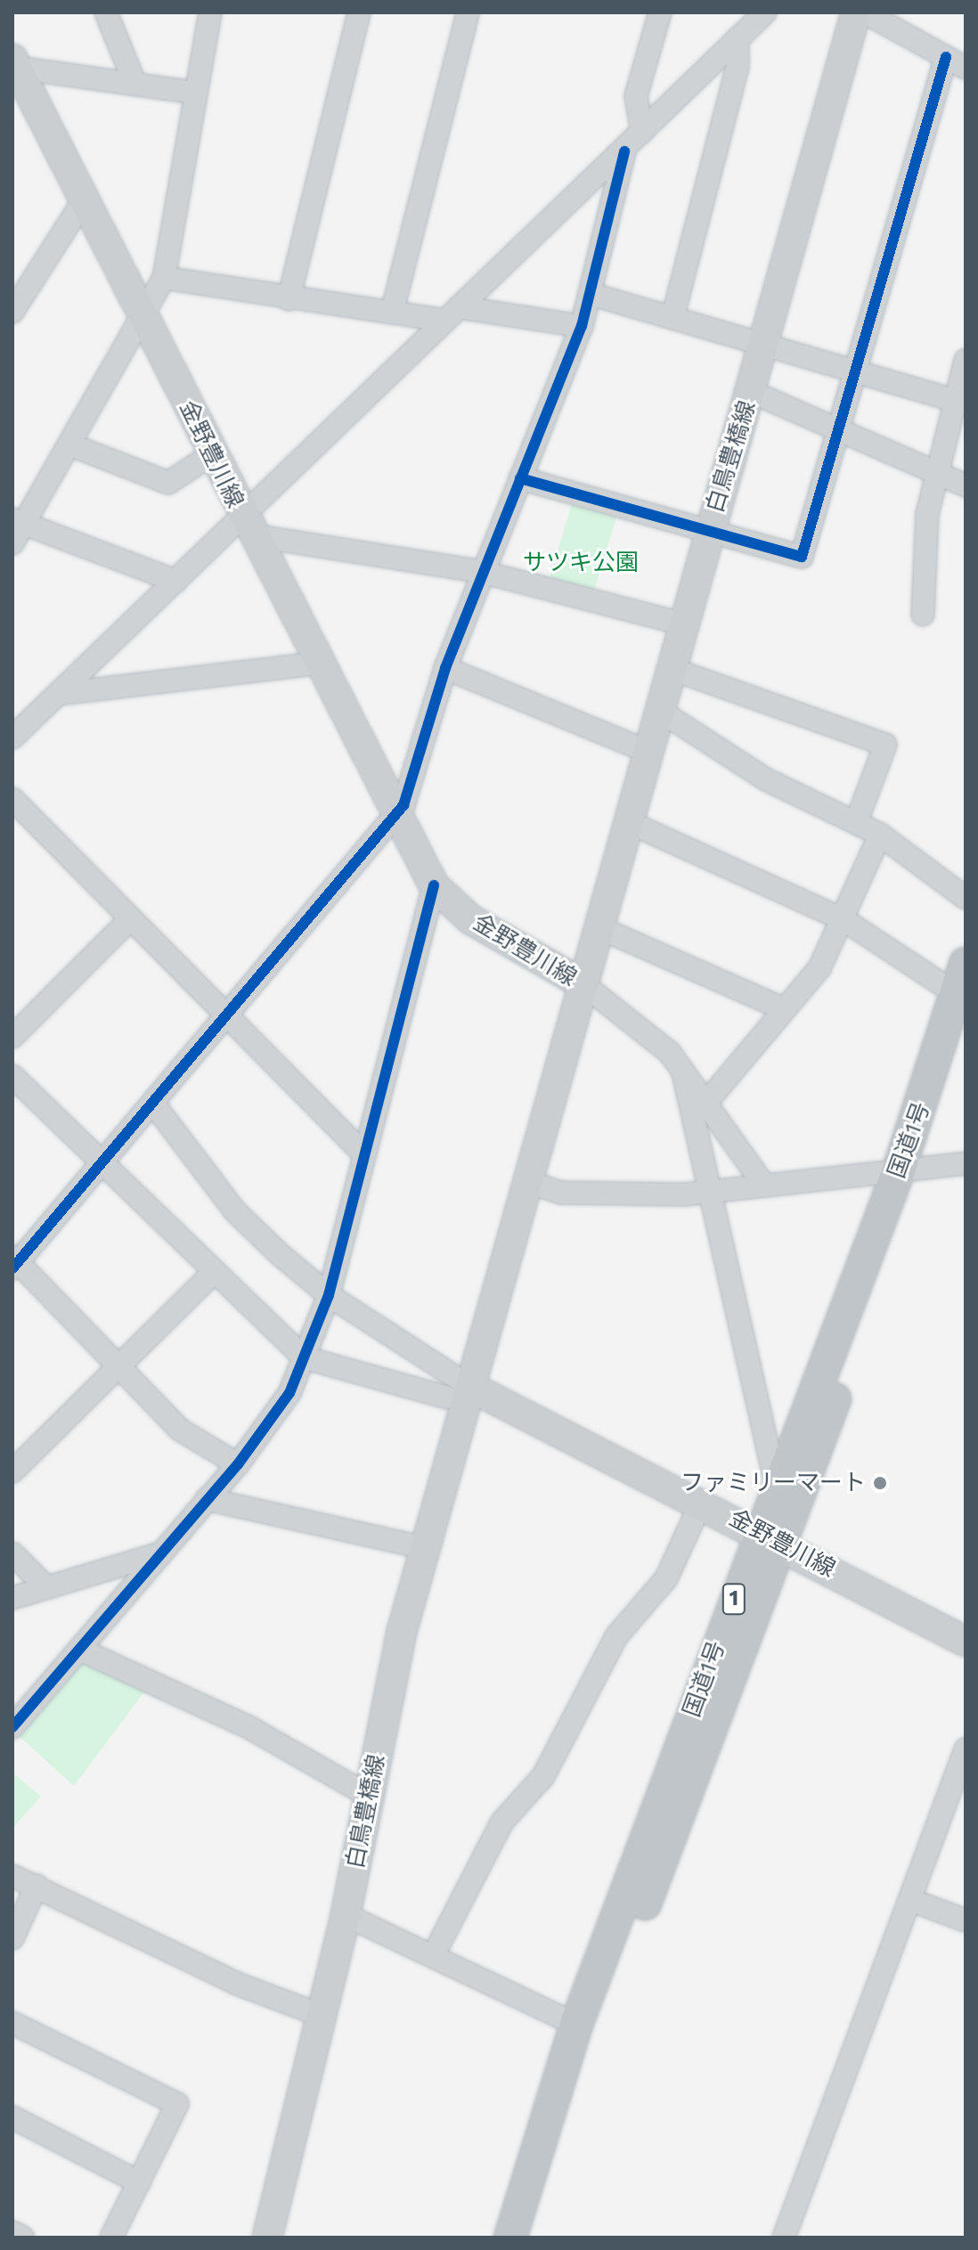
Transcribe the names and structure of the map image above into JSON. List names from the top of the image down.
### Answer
{
  "streets": {
    "highway": ["国道1号", "1"],
    "main road": ["金野豊川線", "白鳥豊橋線"]
  },
  "crossings": [
    ["金野豊川線", "白鳥豊橋線"],
    ["金野豊川線", "国道1号"]
  ],
  "parks": ["サツキ公園"],
  "places": ["ファミリーマート"]
}
